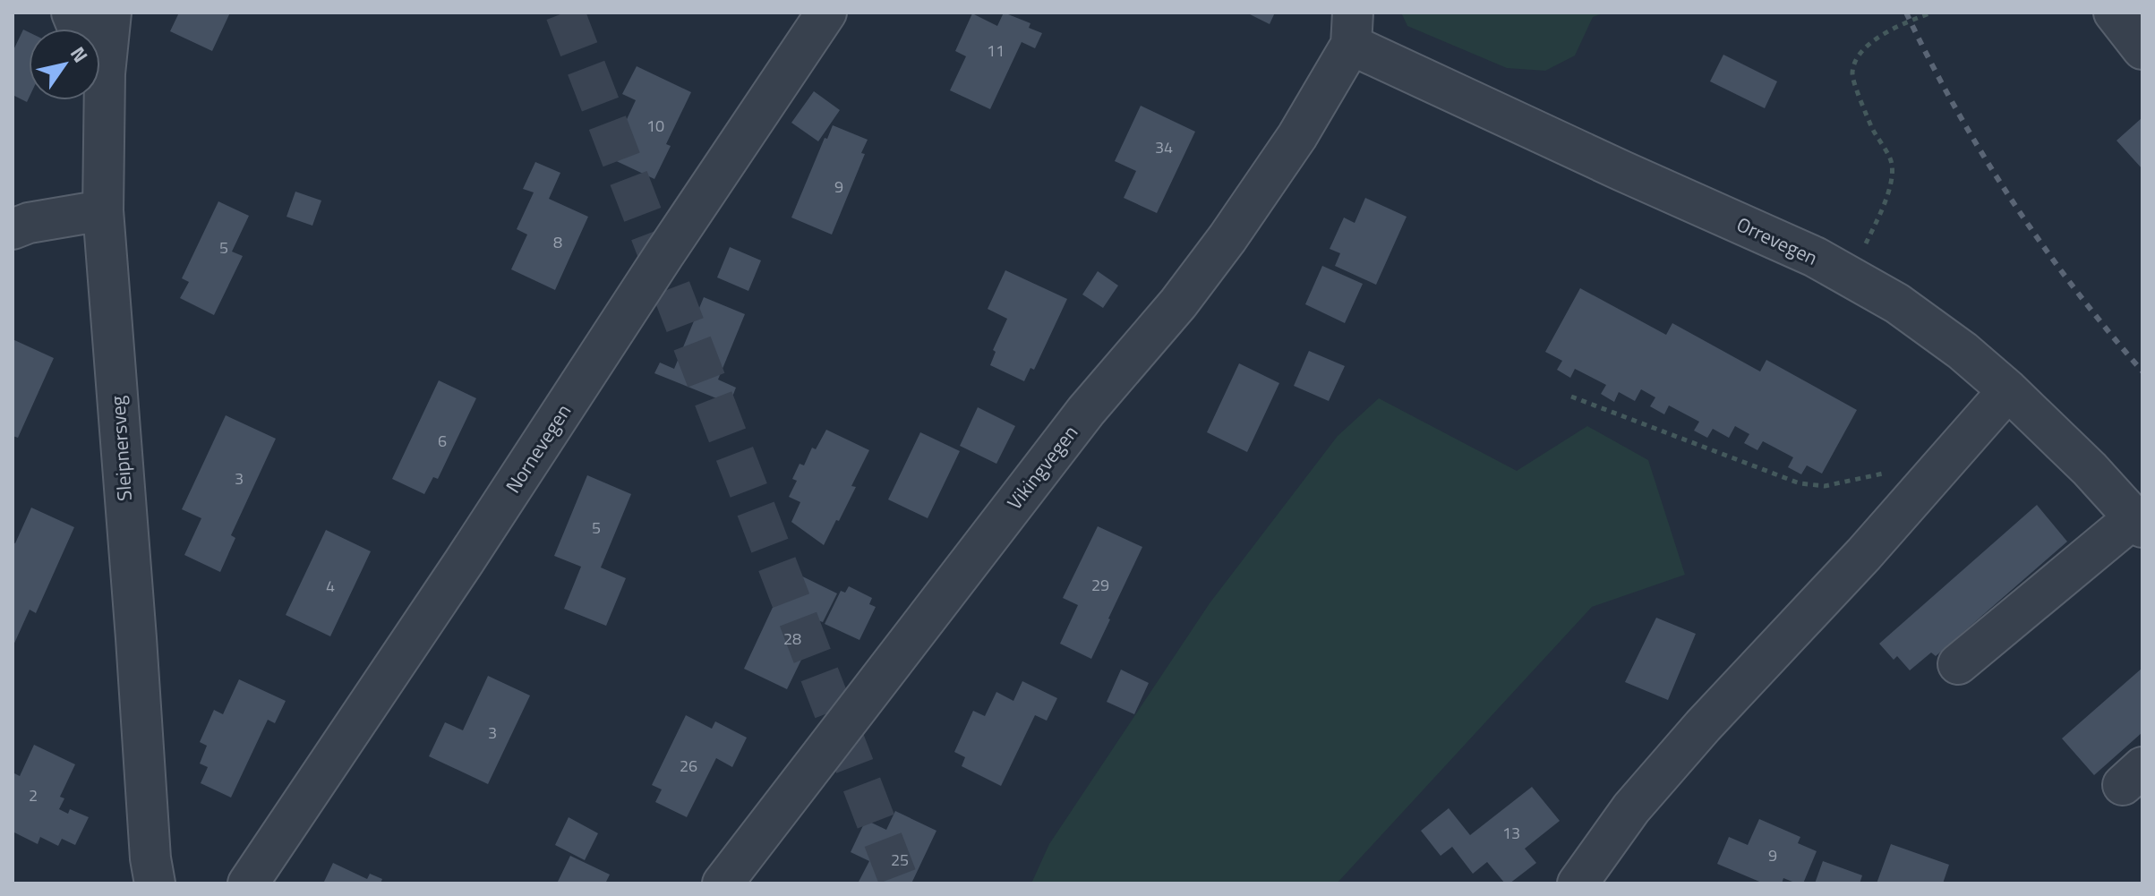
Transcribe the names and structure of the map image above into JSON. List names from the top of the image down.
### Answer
{
  "streets": {
    "street": [
      "Orrevegen",
      "Sleipnersveg",
      "Nornevegen",
      "Vikingvegen"
    ]
  },
  "crossings": [
    ["Orrevegen", "Vikingvegen"]
  ],
  "house_numbers": [
    "11",
    "10",
    "34",
    "9",
    "8",
    "5",
    "6",
    "3",
    "5",
    "29",
    "4",
    "28",
    "3",
    "26",
    "2",
    "13",
    "9",
    "25"
  ],
  "north": "top right"
}
